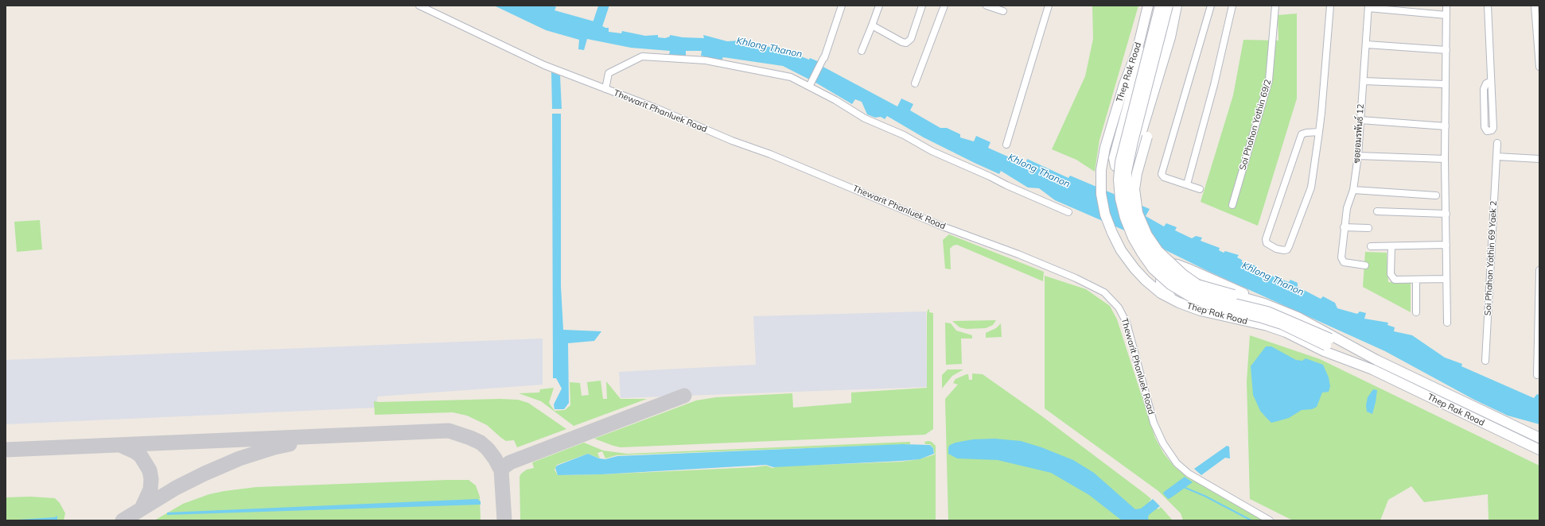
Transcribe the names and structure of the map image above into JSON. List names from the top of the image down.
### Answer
{
  "streets": {
    "main road": ["Thep Rak Road"],
    "street": [
      "Thewarit Phanluek Road",
      "Soi Phahon Yothin 69/2",
      "ซอยอมรพันธ์ 12",
      "Soi Phahon Yothin 69 Yaek 2"
    ]
  },
  "water": ["Khlong Thanon"]
}
